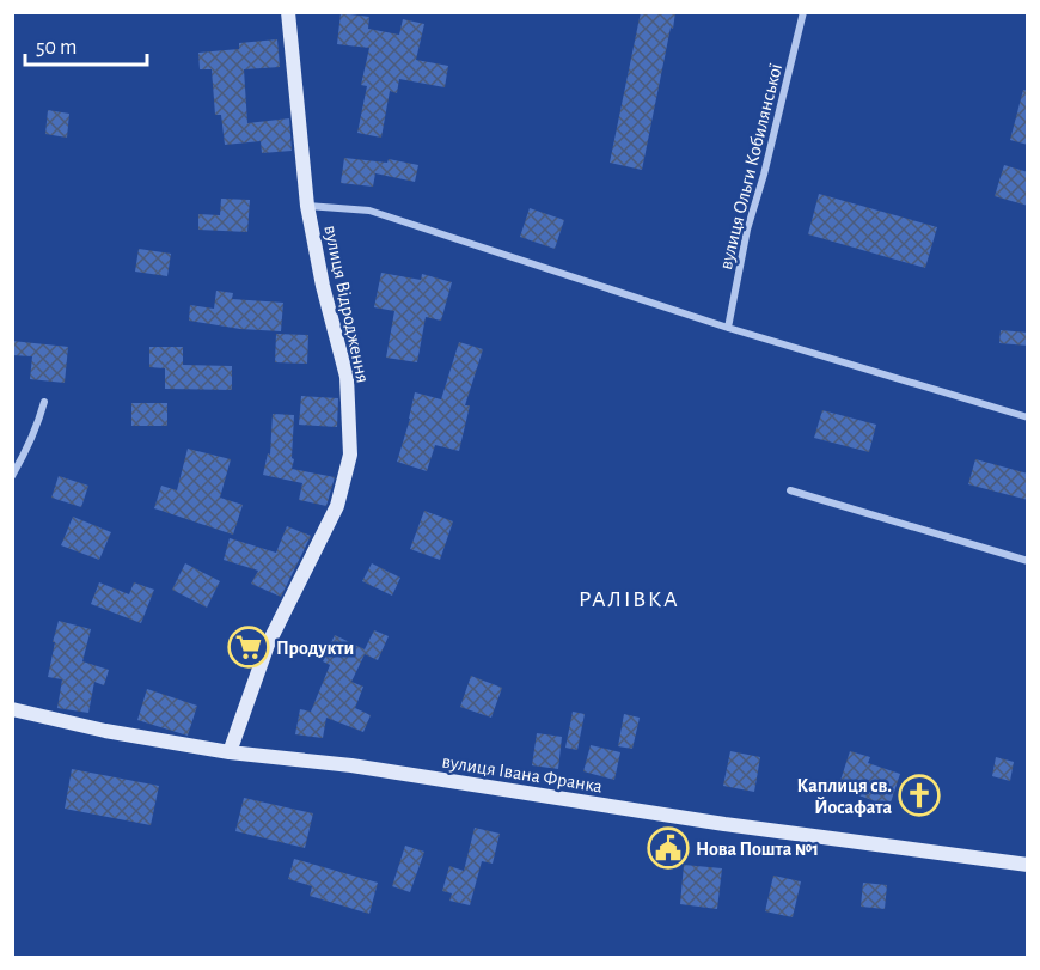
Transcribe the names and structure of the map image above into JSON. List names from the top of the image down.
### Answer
{
  "streets": {
    "main road": ["вулиця Відродження", "вулиця Івана Франка"],
    "street": ["вулиця Ольги Кобилянської"]
  },
  "crossings": [
    ["вулиця Відродження", "вулиця Івана Франка"]
  ],
  "districts": ["РАЛІВКА"],
  "places": {
    "supermarket": ["Продукти"],
    "church": ["Каплиця св. Йосафата"],
    "public building": ["Нова Пошта №1"]
  },
  "scale_bar": "50 m"
}
